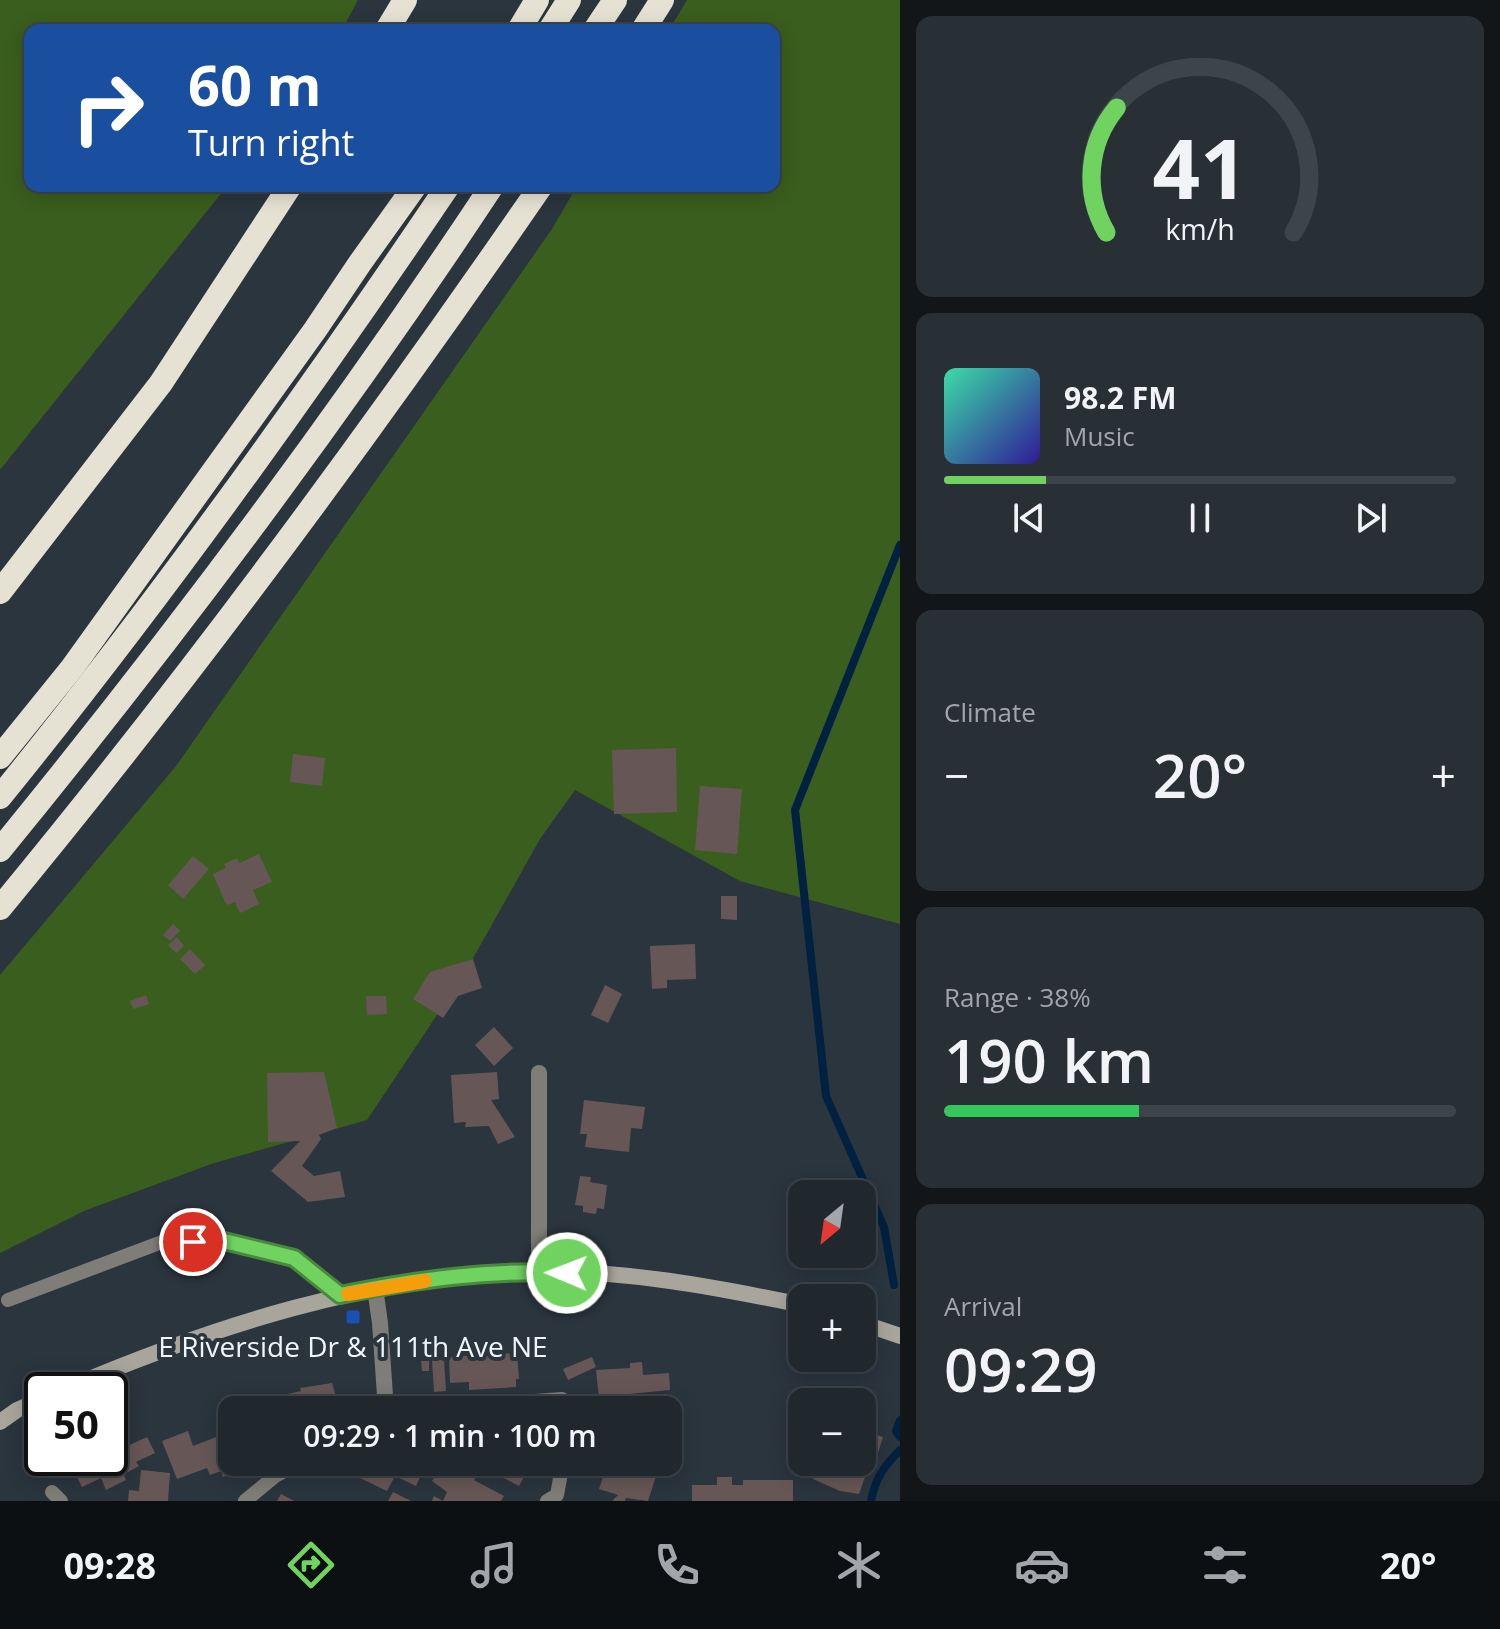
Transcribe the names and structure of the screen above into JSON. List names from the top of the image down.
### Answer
{
  "places": {
    "transit": ["E Riverside Dr & 111th Ave NE"]
  },
  "north": "bottom left",
  "page": {
    "turn": ["60 m", "Turn right"],
    "song": ["98.2 FM", "Music"],
    "tile": [
      "Climate",
      ["Range · 38%", "190 km"],
      ["Arrival", "09:29"]
    ],
    "heat": ["−", "20°", "+"],
    "map_buttons": ["+", "−"],
    "limit": "50",
    "trip": "09:29 · 1 min · 100 m",
    "tabs": ["09:28", "20°"],
    "gauge": ["41", "km/h"]
  }
}
